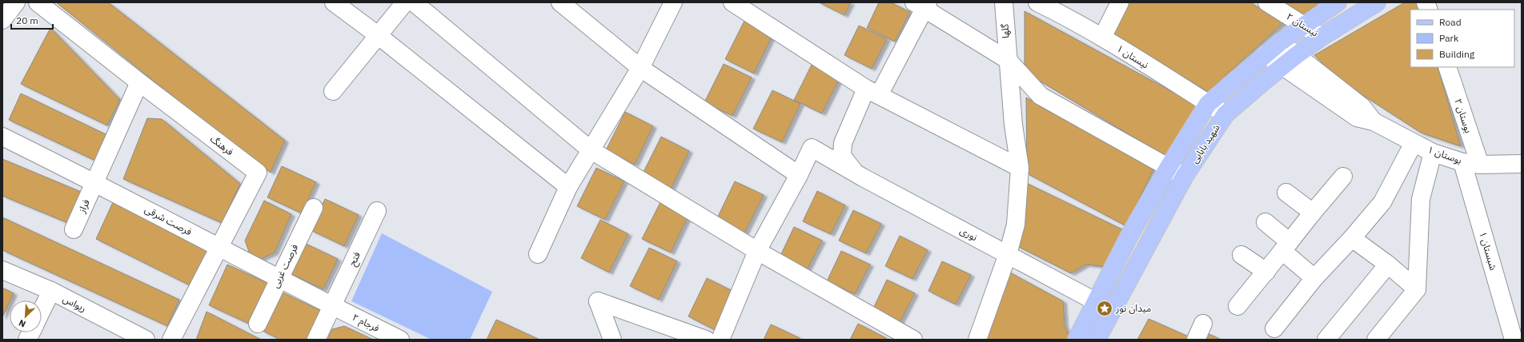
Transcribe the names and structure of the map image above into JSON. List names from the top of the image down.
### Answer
{
  "streets": {
    "main road": ["شهید بابایی"],
    "street": [
      "نیستان ۲",
      "گلها",
      "نیستان ۱",
      "بوستان ۲",
      "فرهنگ",
      "بوستان ۱",
      "فراز",
      "فرصت شرقی",
      "نوری",
      "شبستان ۱",
      "فتح",
      "فرصت غربی",
      "ریواس",
      "فرجام ۲"
    ]
  },
  "crossings": [
    ["نیستان ۲", "شهید بابایی"],
    ["گلها", "نوری"],
    ["نیستان ۱", "شهید بابایی"],
    ["بوستان ۲", "بوستان ۱"],
    ["شهید بابایی", "بوستان ۱"],
    ["شهید بابایی", "نوری"],
    ["فرهنگ", "فراز"],
    ["فرهنگ", "فرصت شرقی"],
    ["بوستان ۱", "شبستان ۱"],
    ["فراز", "فرصت شرقی"],
    ["فرصت شرقی", "فتح"],
    ["فرصت شرقی", "فرصت غربی"],
    ["فرصت شرقی", "فرجام ۲"],
    ["فتح", "فرجام ۲"]
  ],
  "places": {
    "place": ["میدان نور"]
  },
  "legend": ["Road", "Park", "Building"],
  "scale_bar": "20 m",
  "north": "bottom left"
}
